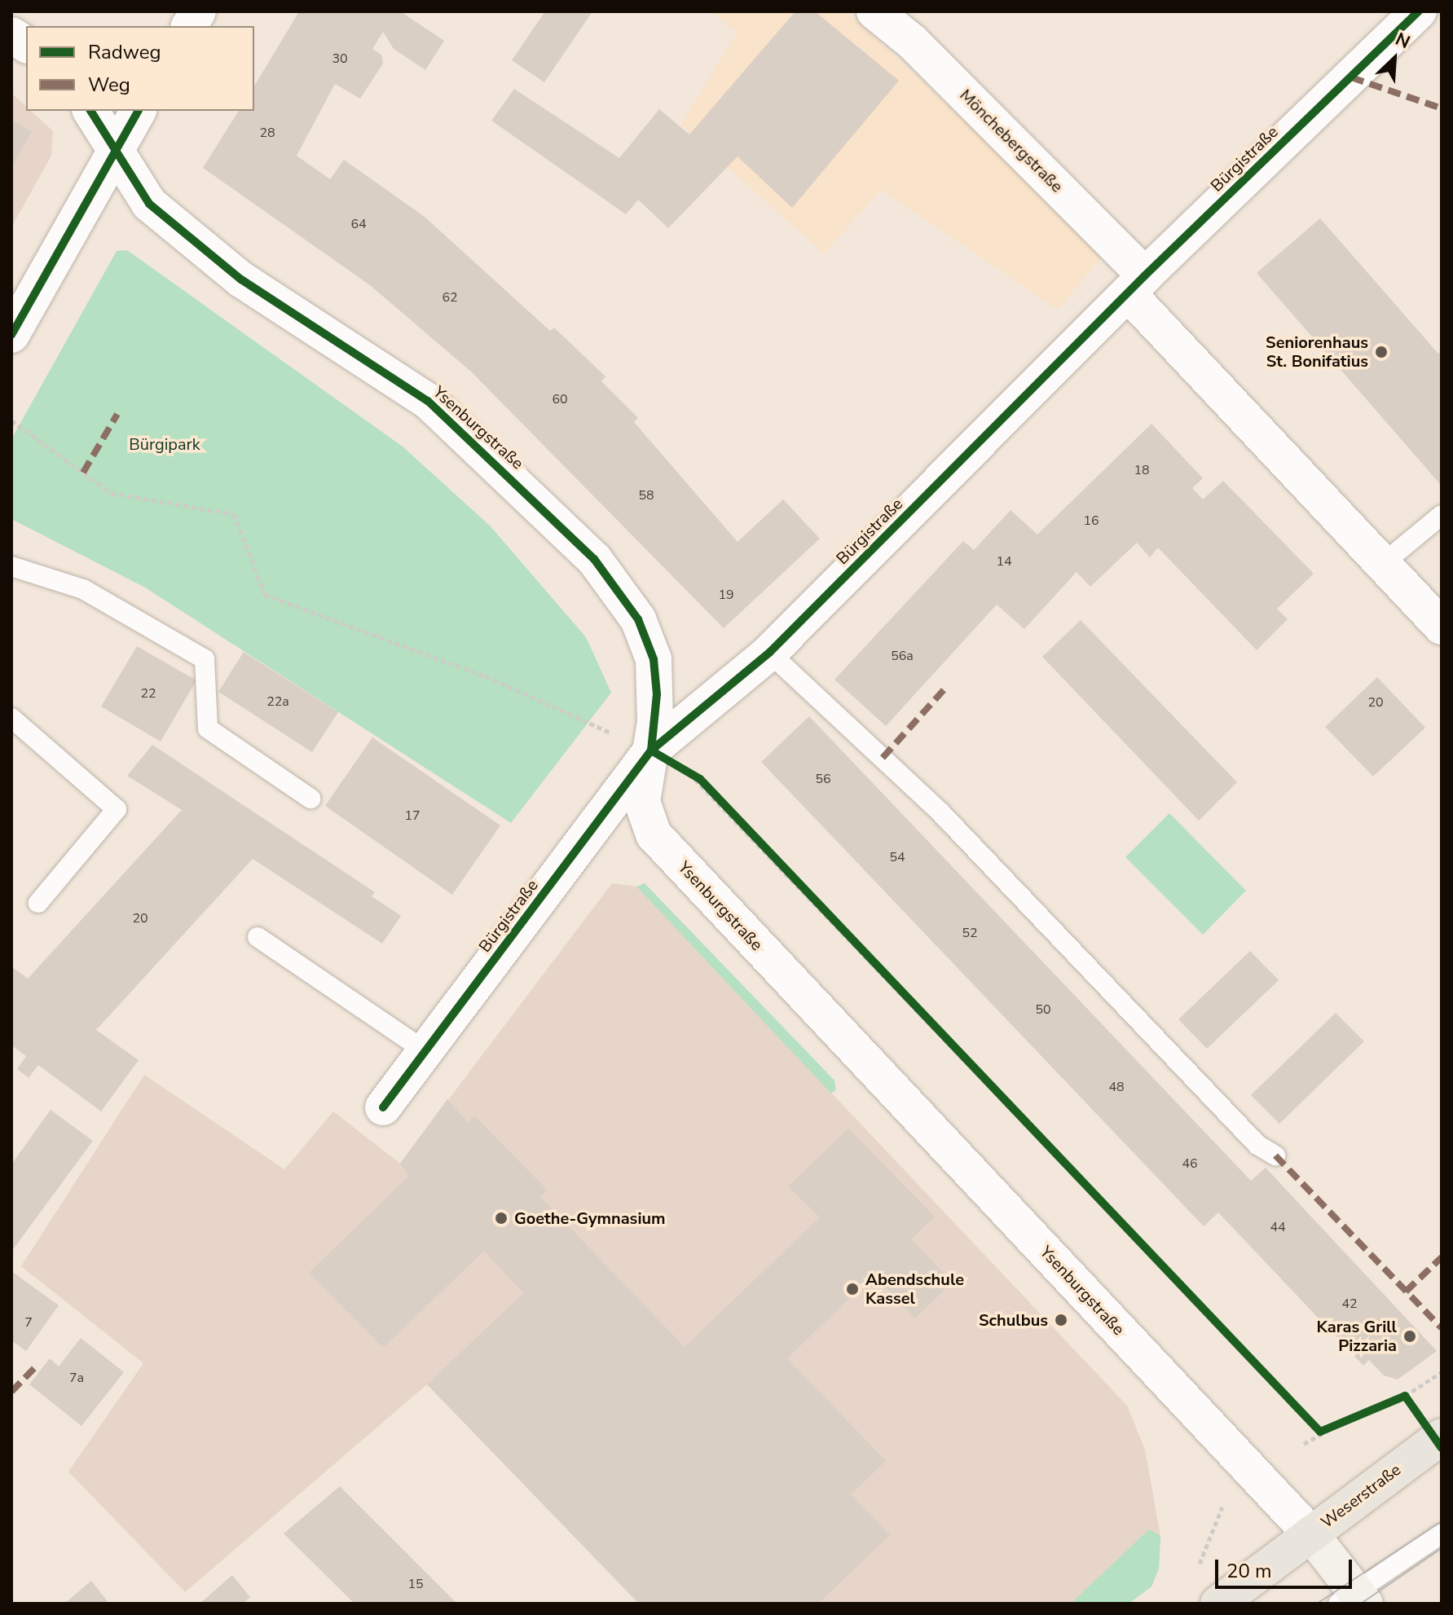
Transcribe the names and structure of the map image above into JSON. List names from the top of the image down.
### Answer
{
  "streets": {
    "main road": ["Ysenburgstraße", "Weserstraße"],
    "street": ["Mönchebergstraße", "Bürgistraße"]
  },
  "crossings": [
    ["Mönchebergstraße", "Bürgistraße"],
    ["Bürgistraße", "Ysenburgstraße"],
    ["Ysenburgstraße", "Weserstraße"]
  ],
  "parks": ["Bürgipark"],
  "places": [
    "Seniorenhaus St. Bonifatius",
    "Goethe-Gymnasium",
    "Abendschule Kassel",
    "Schulbus",
    "Karas Grill Pizzaria"
  ],
  "house_numbers": [
    "30",
    "28",
    "64",
    "62",
    "60",
    "18",
    "58",
    "16",
    "14",
    "19",
    "56a",
    "22",
    "22a",
    "20",
    "56",
    "17",
    "54",
    "20",
    "52",
    "50",
    "48",
    "46",
    "44",
    "42",
    "7",
    "7a",
    "15"
  ],
  "legend": ["Radweg", "Weg"],
  "scale_bar": "20 m",
  "north": "top right"
}
